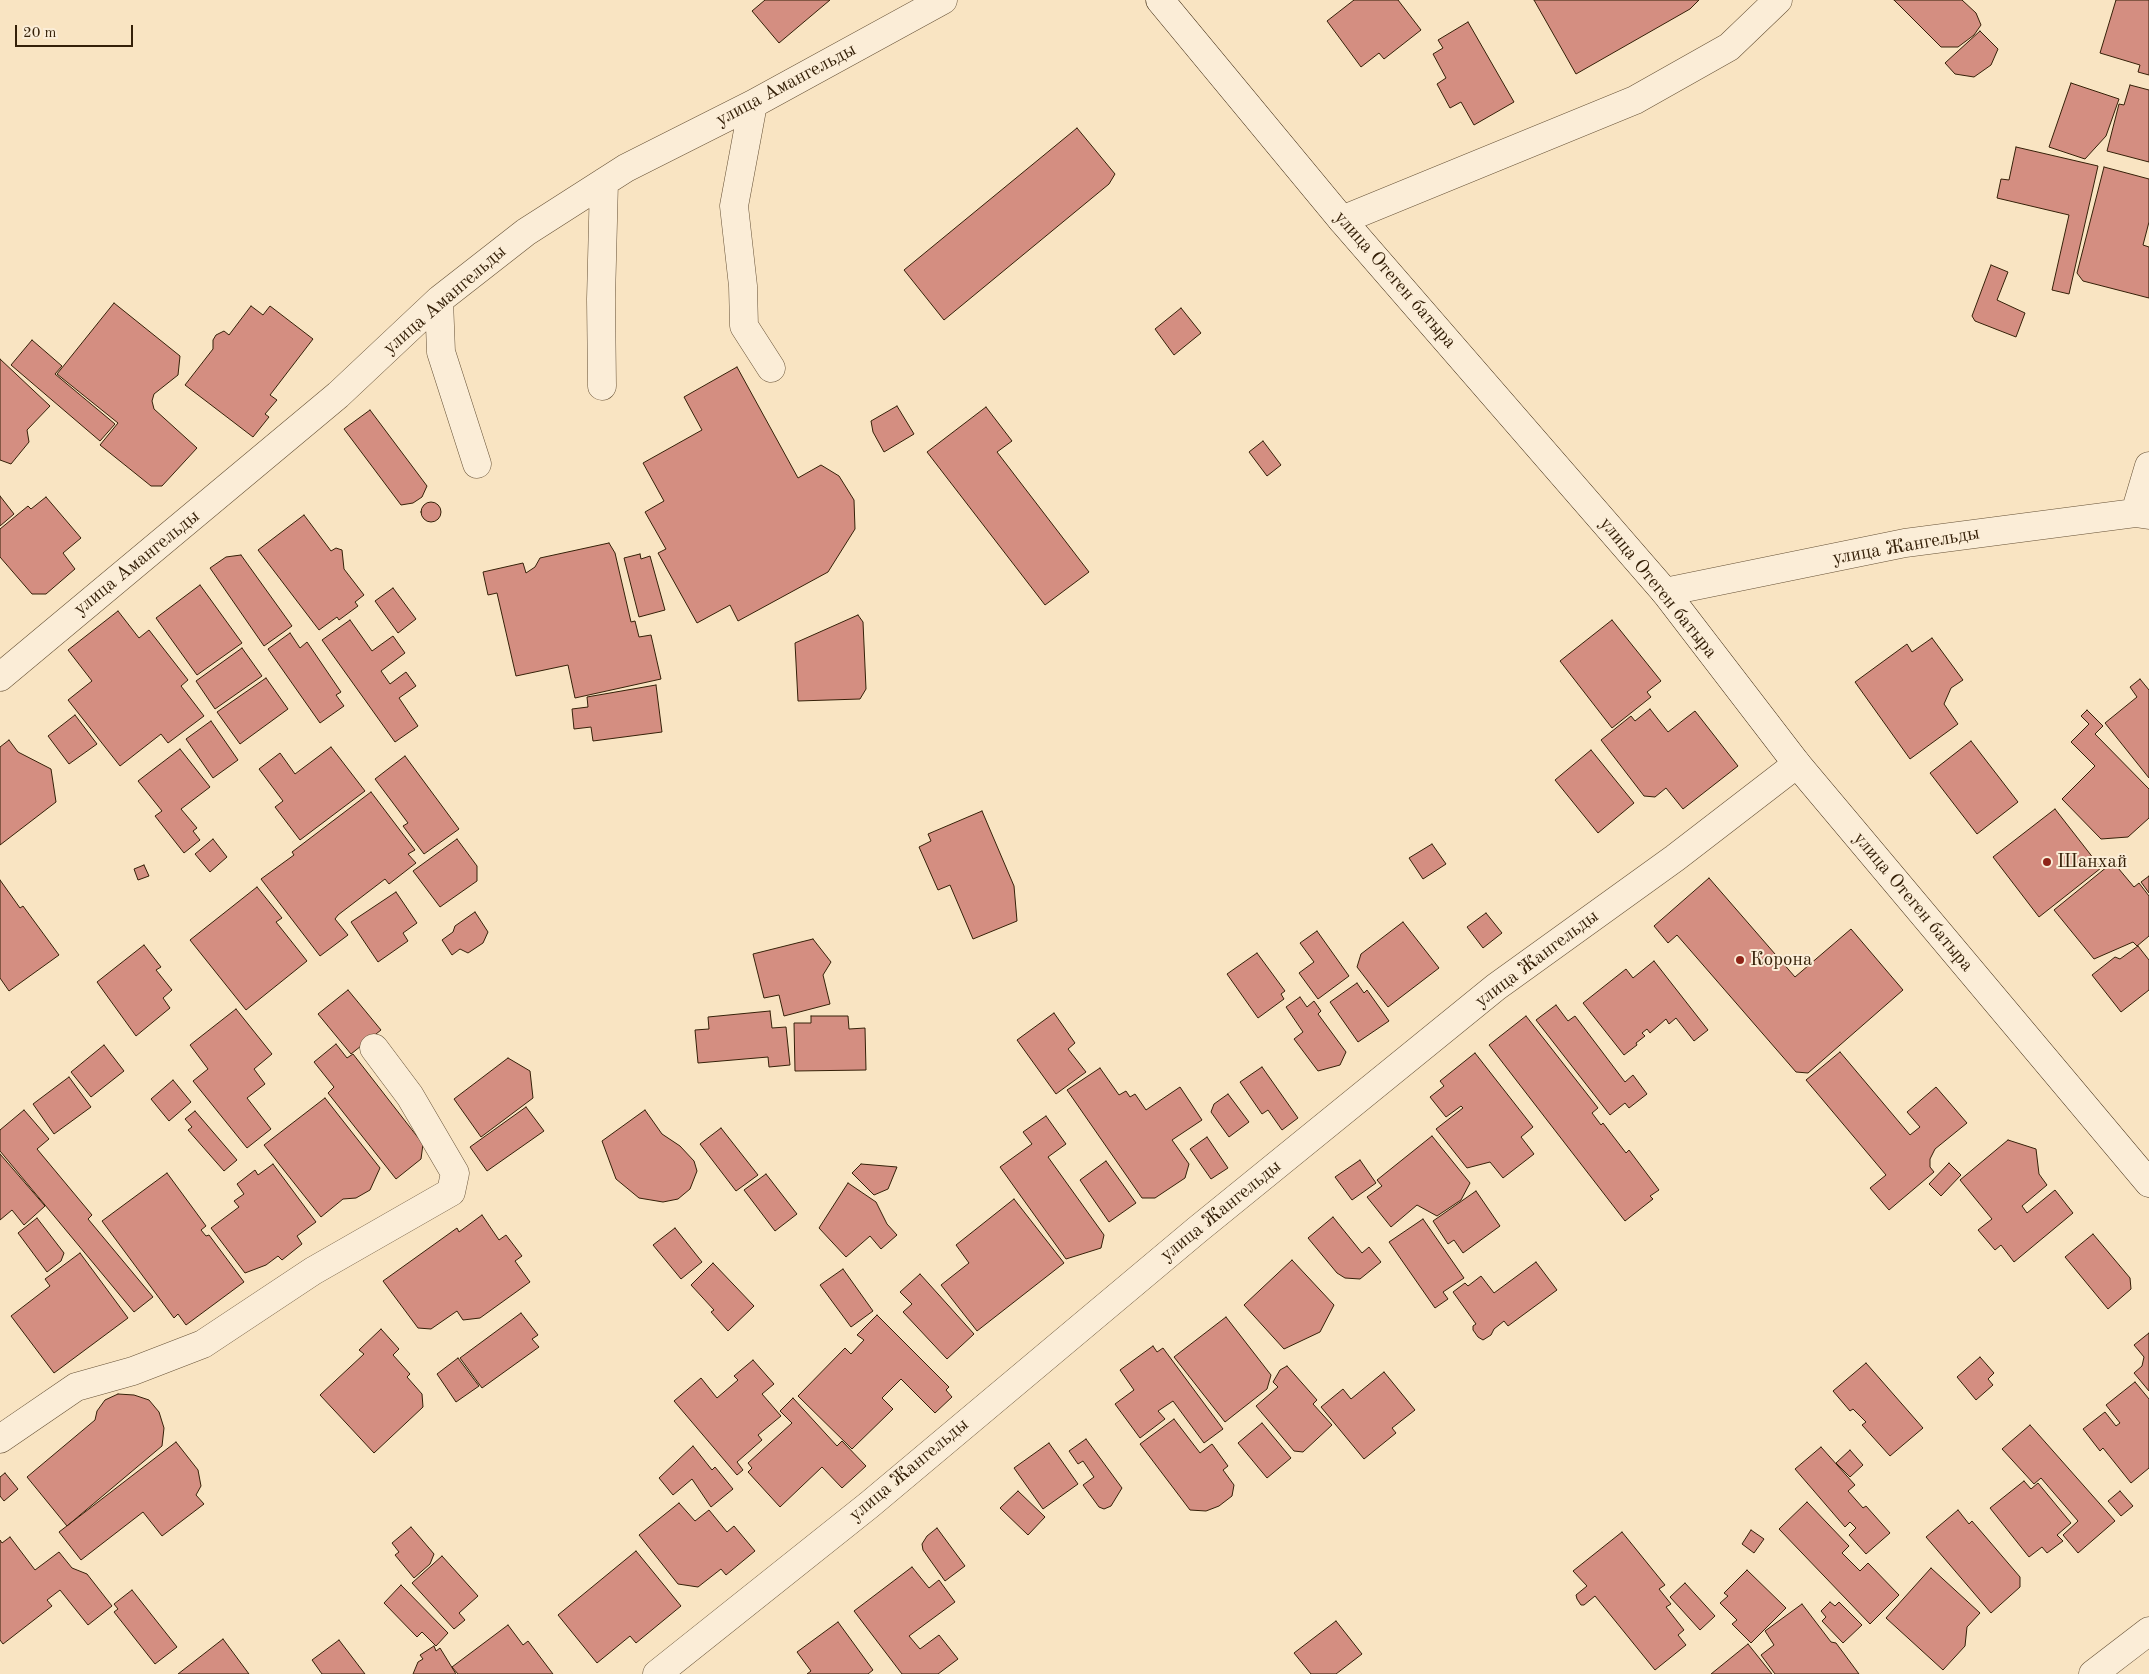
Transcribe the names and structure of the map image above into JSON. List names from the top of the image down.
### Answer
{
  "streets": {
    "street": ["улица Амангельды", "улица Отеген батыра", "улица Жангельды"]
  },
  "crossings": [
    ["улица Отеген батыра", "улица Жангельды"]
  ],
  "places": ["Шанхай", "Корона"],
  "scale_bar": "20 m"
}
